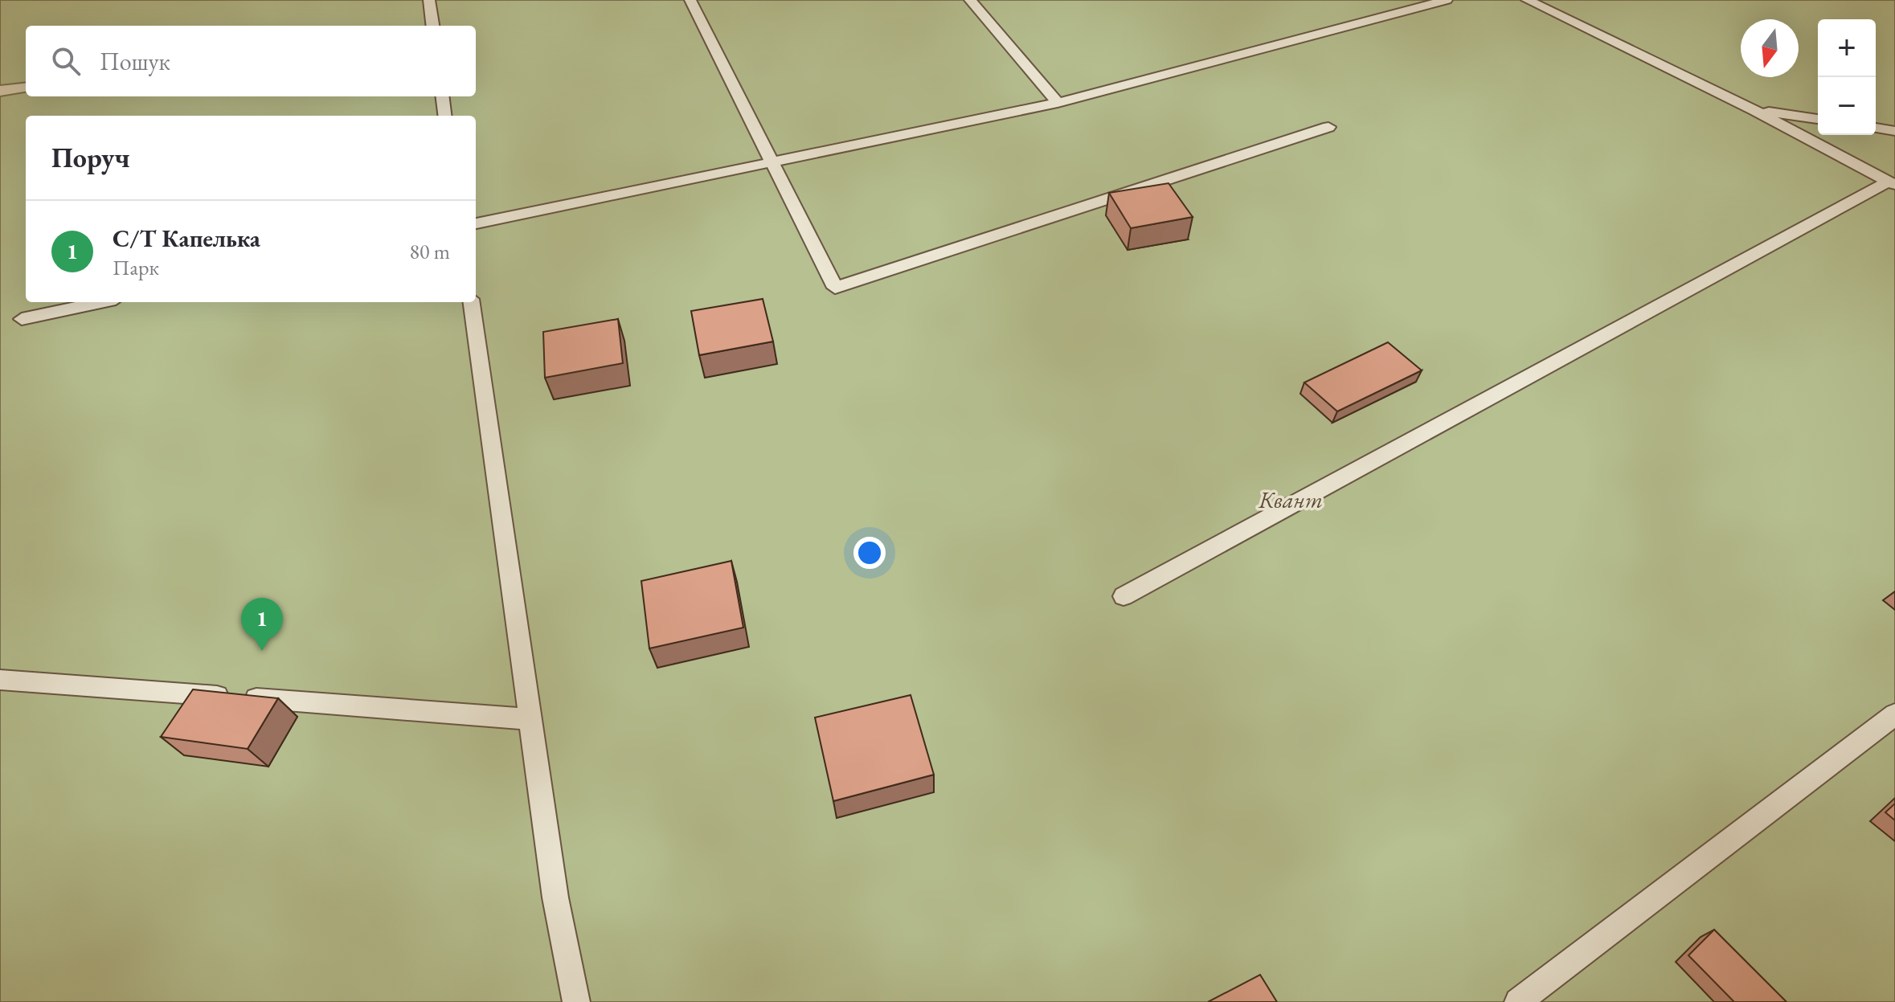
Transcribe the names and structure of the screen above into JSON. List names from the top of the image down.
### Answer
{
  "parks": ["Квант"],
  "north": "bottom",
  "page": {
    "map_buttons": ["+", "−"],
    "search": "Пошук",
    "heading": "Поруч",
    "list": [
      {
        "mark": "1",
        "name": "С/Т Капелька",
        "note": "Парк",
        "value": "80 m"
      }
    ],
    "pins": "1"
  }
}
